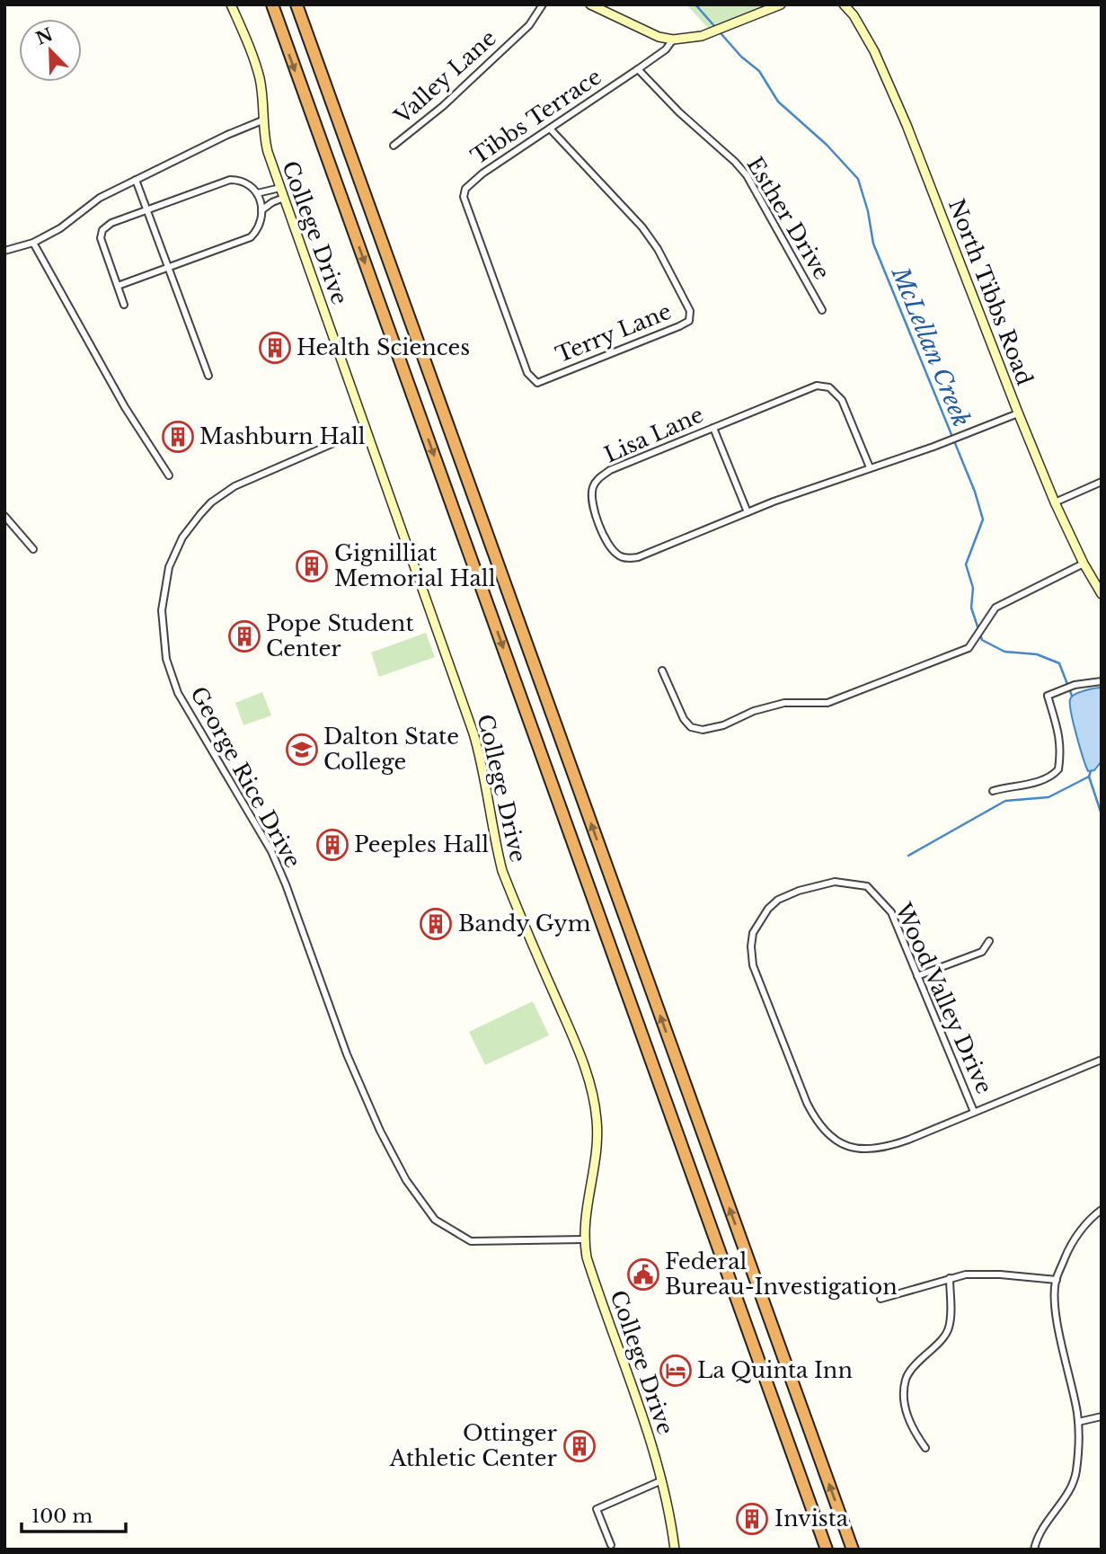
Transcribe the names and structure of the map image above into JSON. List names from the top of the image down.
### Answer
{
  "streets": {
    "street": [
      "Valley Lane",
      "Tibbs Terrace",
      "Esther Drive",
      "College Drive",
      "North Tibbs Road",
      "Terry Lane",
      "Lisa Lane",
      "George Rice Drive",
      "Wood Valley Drive"
    ]
  },
  "crossings": [
    ["Tibbs Terrace", "Esther Drive"],
    ["Tibbs Terrace", "Terry Lane"],
    ["College Drive", "George Rice Drive"],
    ["North Tibbs Road", "Lisa Lane"]
  ],
  "water": ["McLellan Creek"],
  "places": {
    "building": [
      "Health Sciences",
      "Mashburn Hall",
      "Gignilliat Memorial Hall",
      "Pope Student Center",
      "Peeples Hall",
      "Bandy Gym",
      "Ottinger Athletic Center",
      "Invista"
    ],
    "school or university": ["Dalton State College"],
    "public building": ["Federal Bureau-Investigation"],
    "hotel": ["La Quinta Inn"]
  },
  "scale_bar": "100 m",
  "north": "top left"
}
